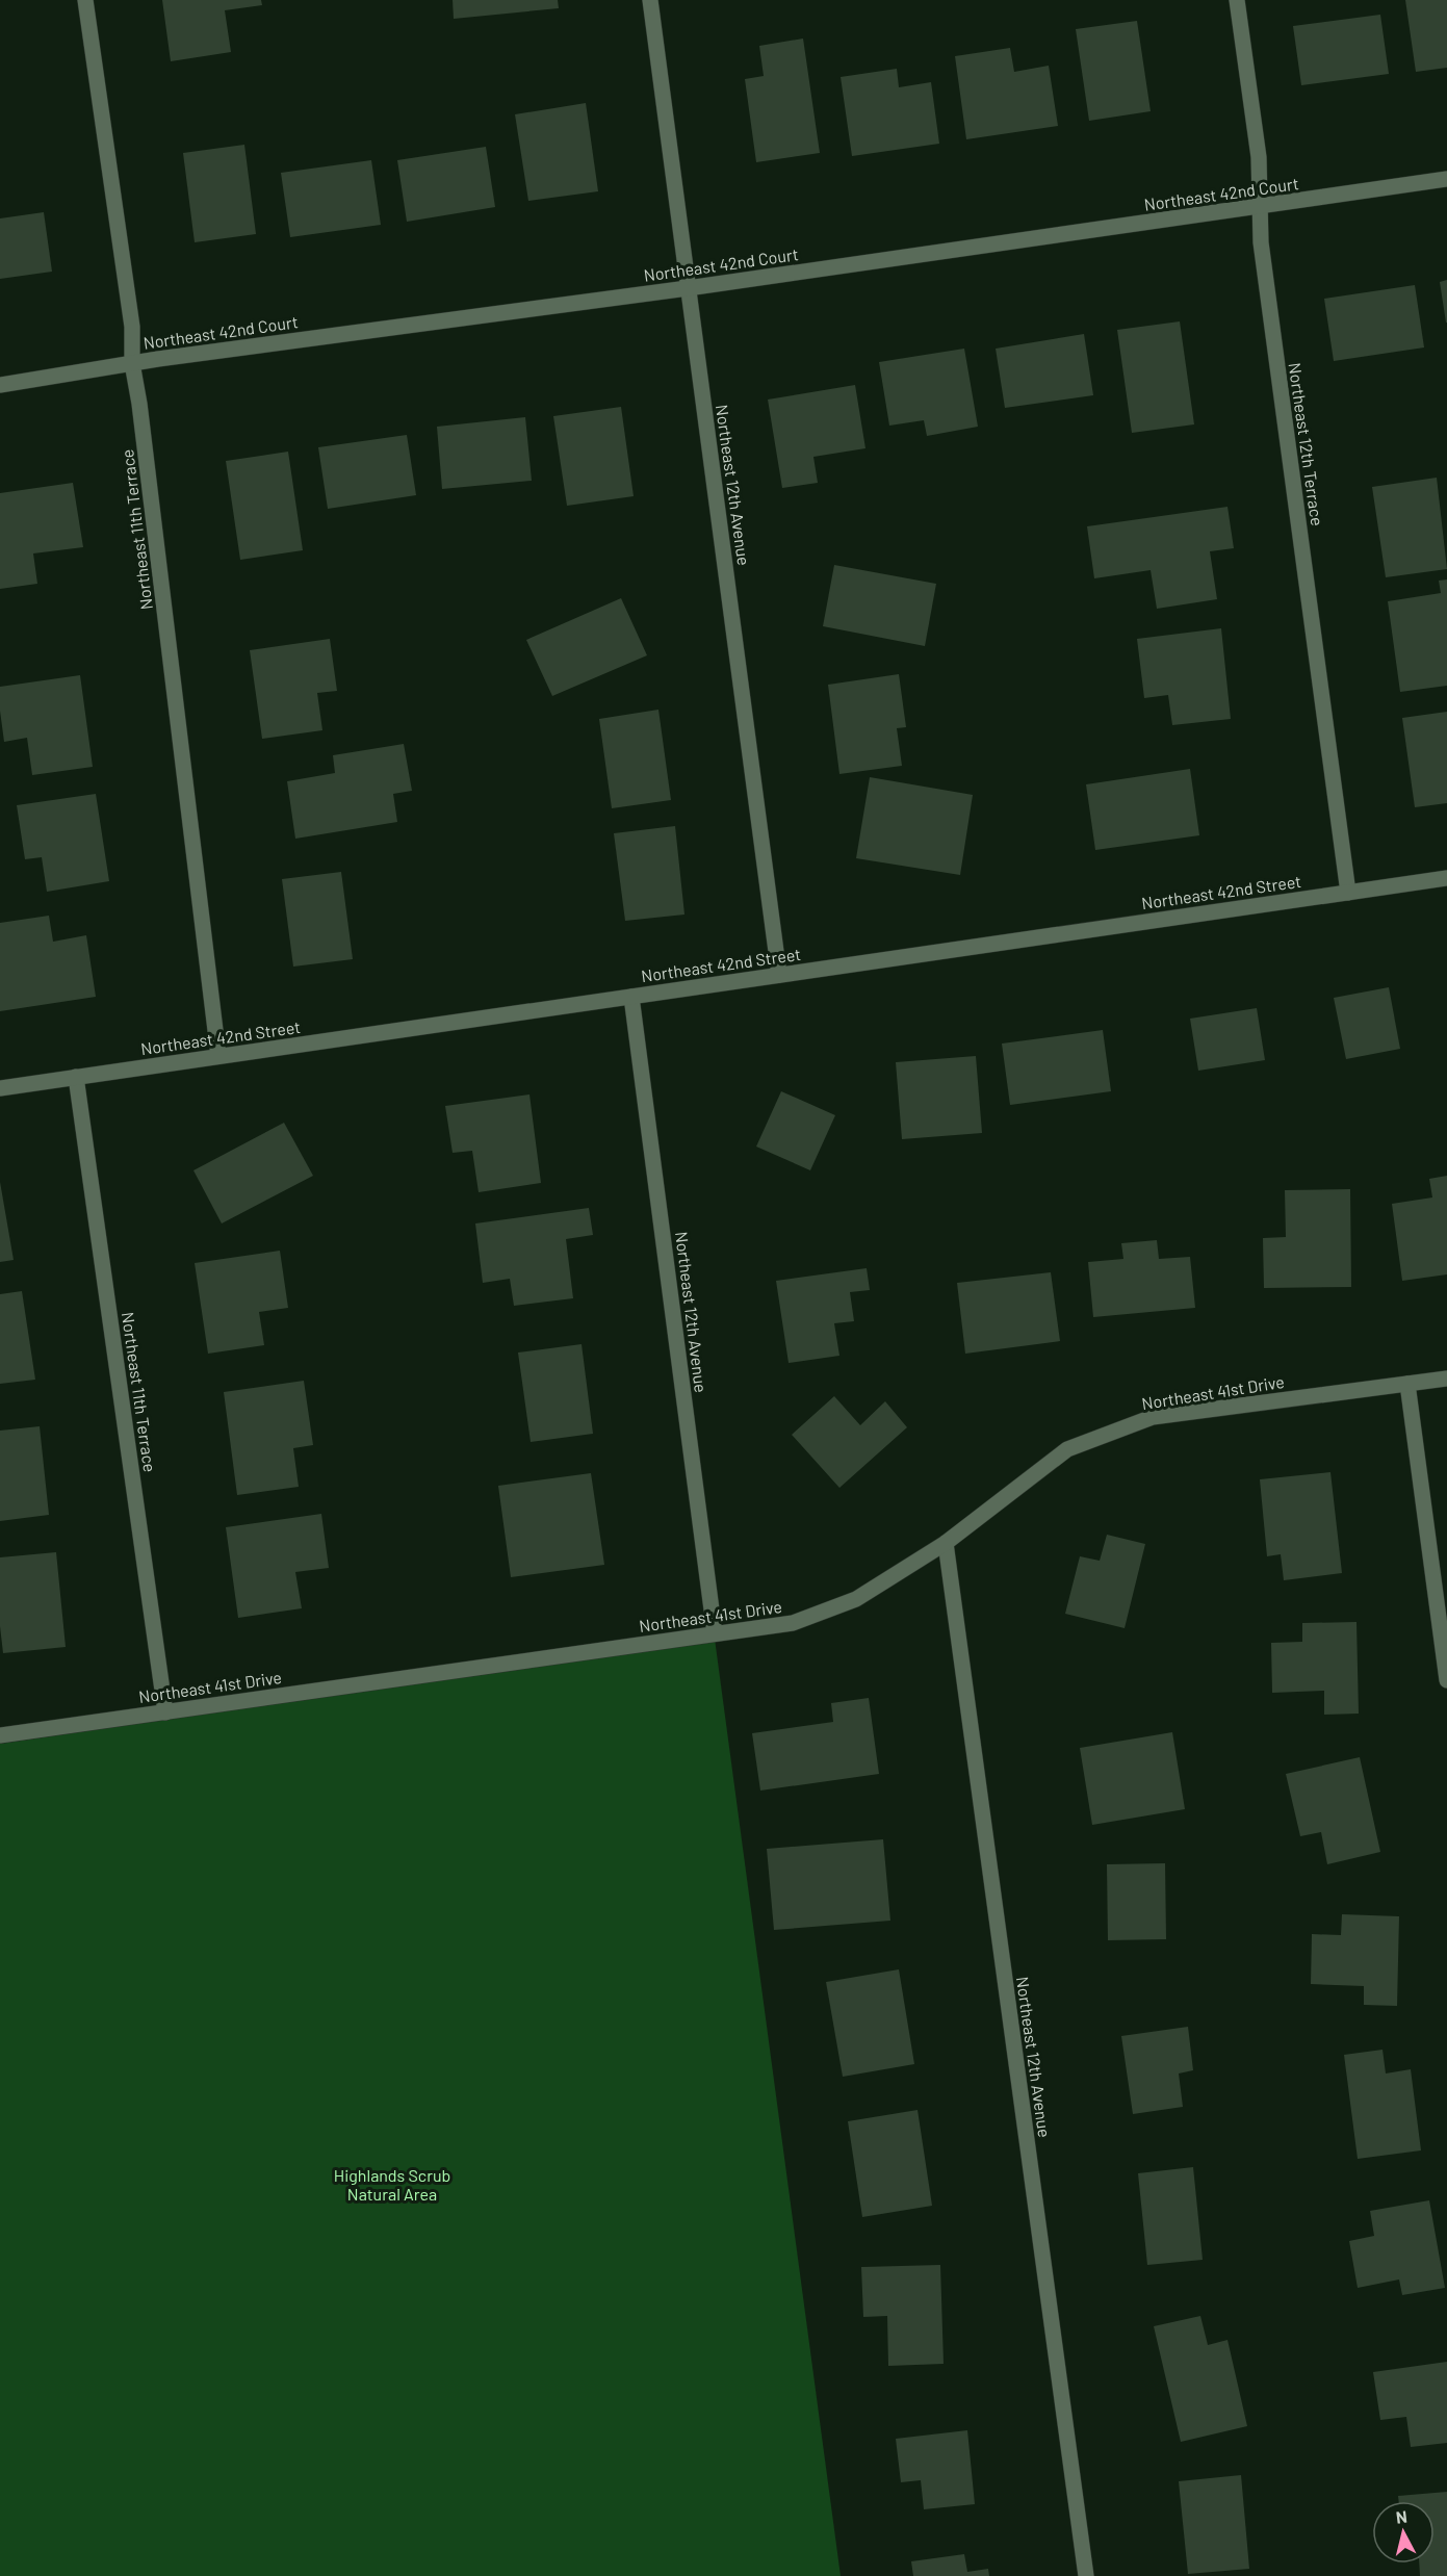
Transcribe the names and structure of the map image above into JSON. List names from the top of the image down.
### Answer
{
  "streets": {
    "street": [
      "Northeast 42nd Court",
      "Northeast 12th Terrace",
      "Northeast 12th Avenue",
      "Northeast 11th Terrace",
      "Northeast 42nd Street",
      "Northeast 41st Drive"
    ]
  },
  "crossings": [
    ["Northeast 42nd Court", "Northeast 12th Terrace"],
    ["Northeast 42nd Court", "Northeast 12th Avenue"],
    ["Northeast 42nd Court", "Northeast 11th Terrace"],
    ["Northeast 12th Terrace", "Northeast 42nd Street"],
    ["Northeast 12th Avenue", "Northeast 42nd Street"],
    ["Northeast 12th Avenue", "Northeast 41st Drive"],
    ["Northeast 11th Terrace", "Northeast 42nd Street"],
    ["Northeast 11th Terrace", "Northeast 41st Drive"]
  ],
  "parks": ["Highlands Scrub Natural Area"],
  "north": "top"
}
